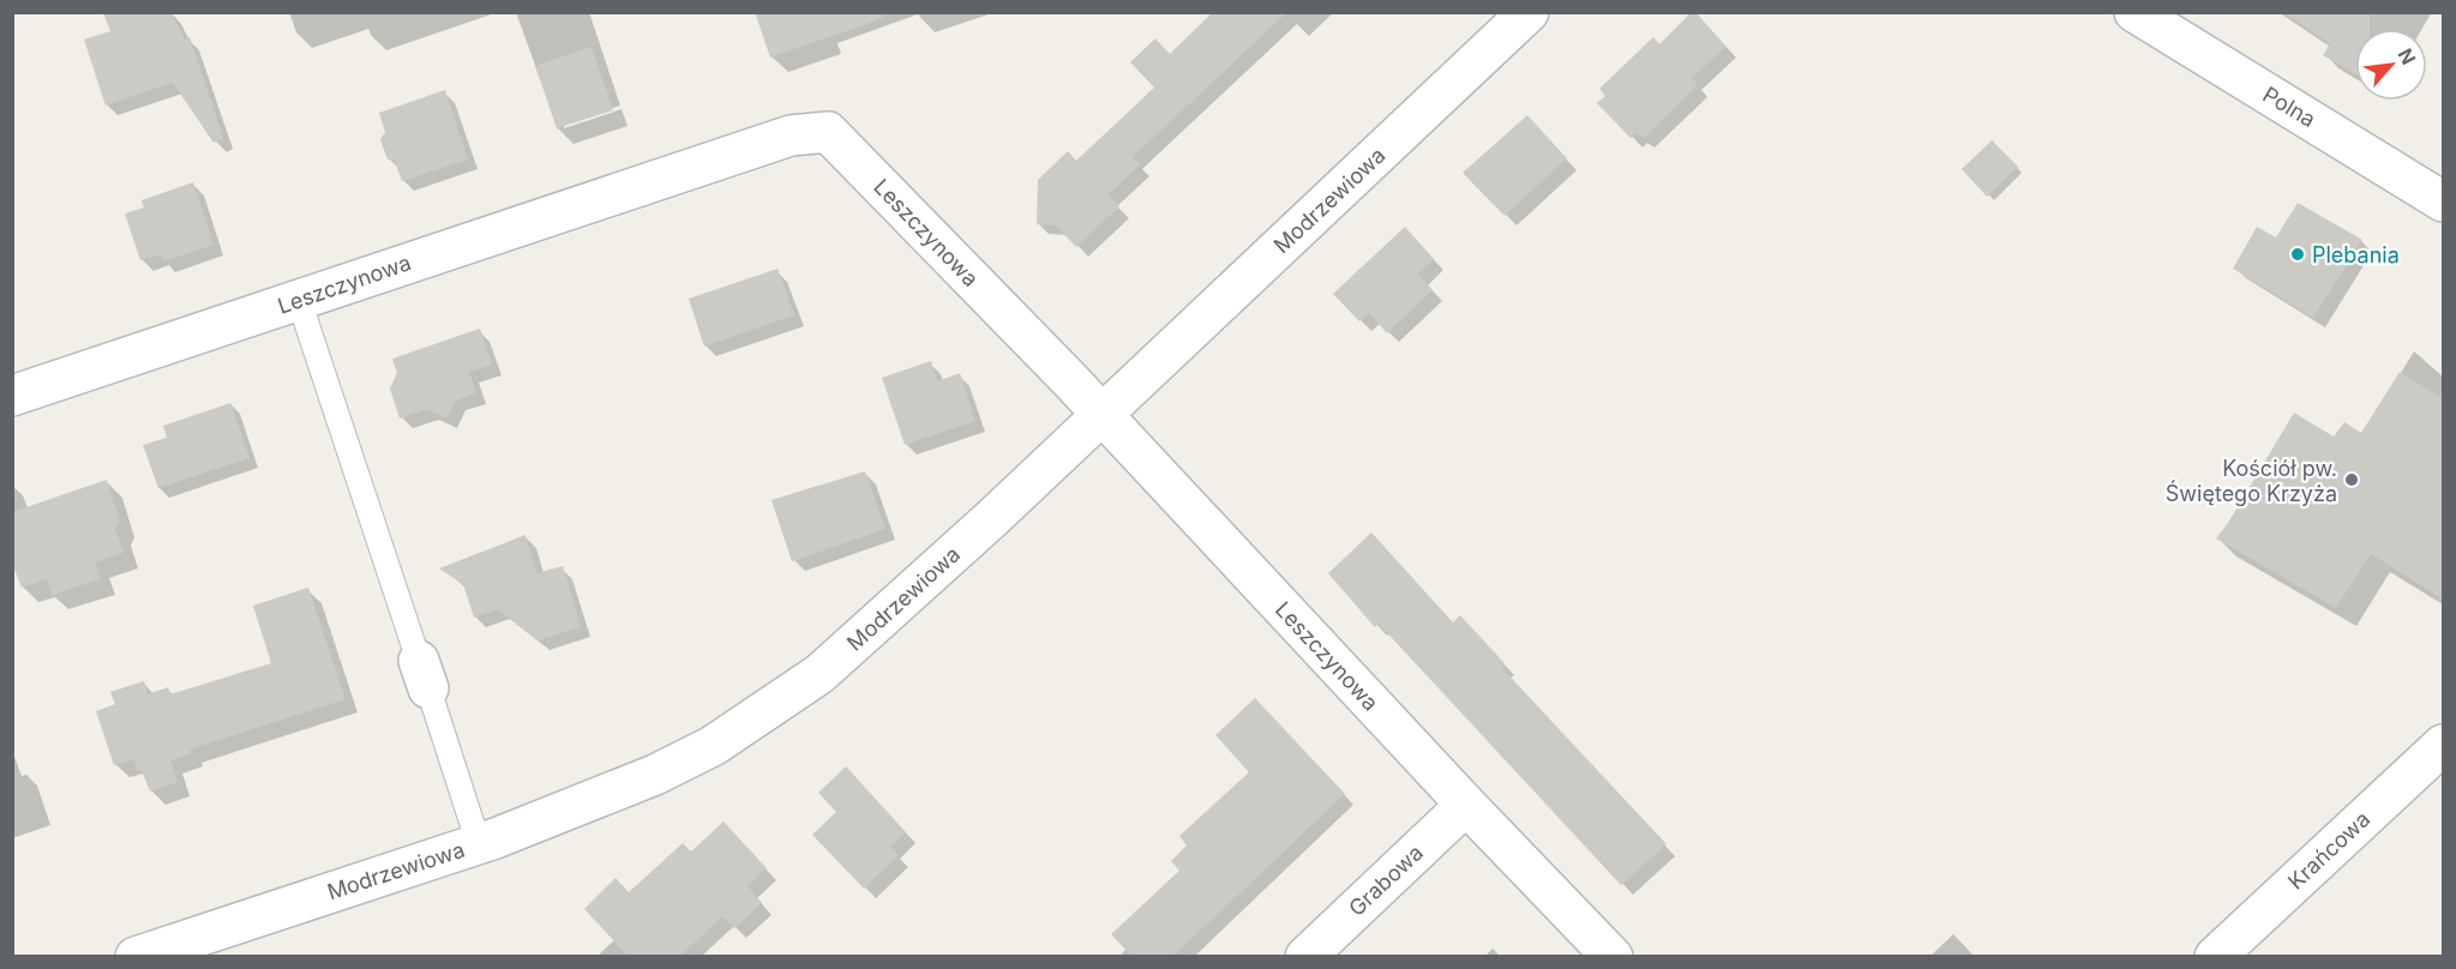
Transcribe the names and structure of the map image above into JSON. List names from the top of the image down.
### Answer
{
  "streets": {
    "street": [
      "Polna",
      "Modrzewiowa",
      "Leszczynowa",
      "Krańcowa",
      "Grabowa"
    ]
  },
  "crossings": [
    ["Modrzewiowa", "Leszczynowa"],
    ["Leszczynowa", "Grabowa"]
  ],
  "places": ["Plebania", "Kościół pw. Świętego Krzyża"],
  "north": "top right"
}
